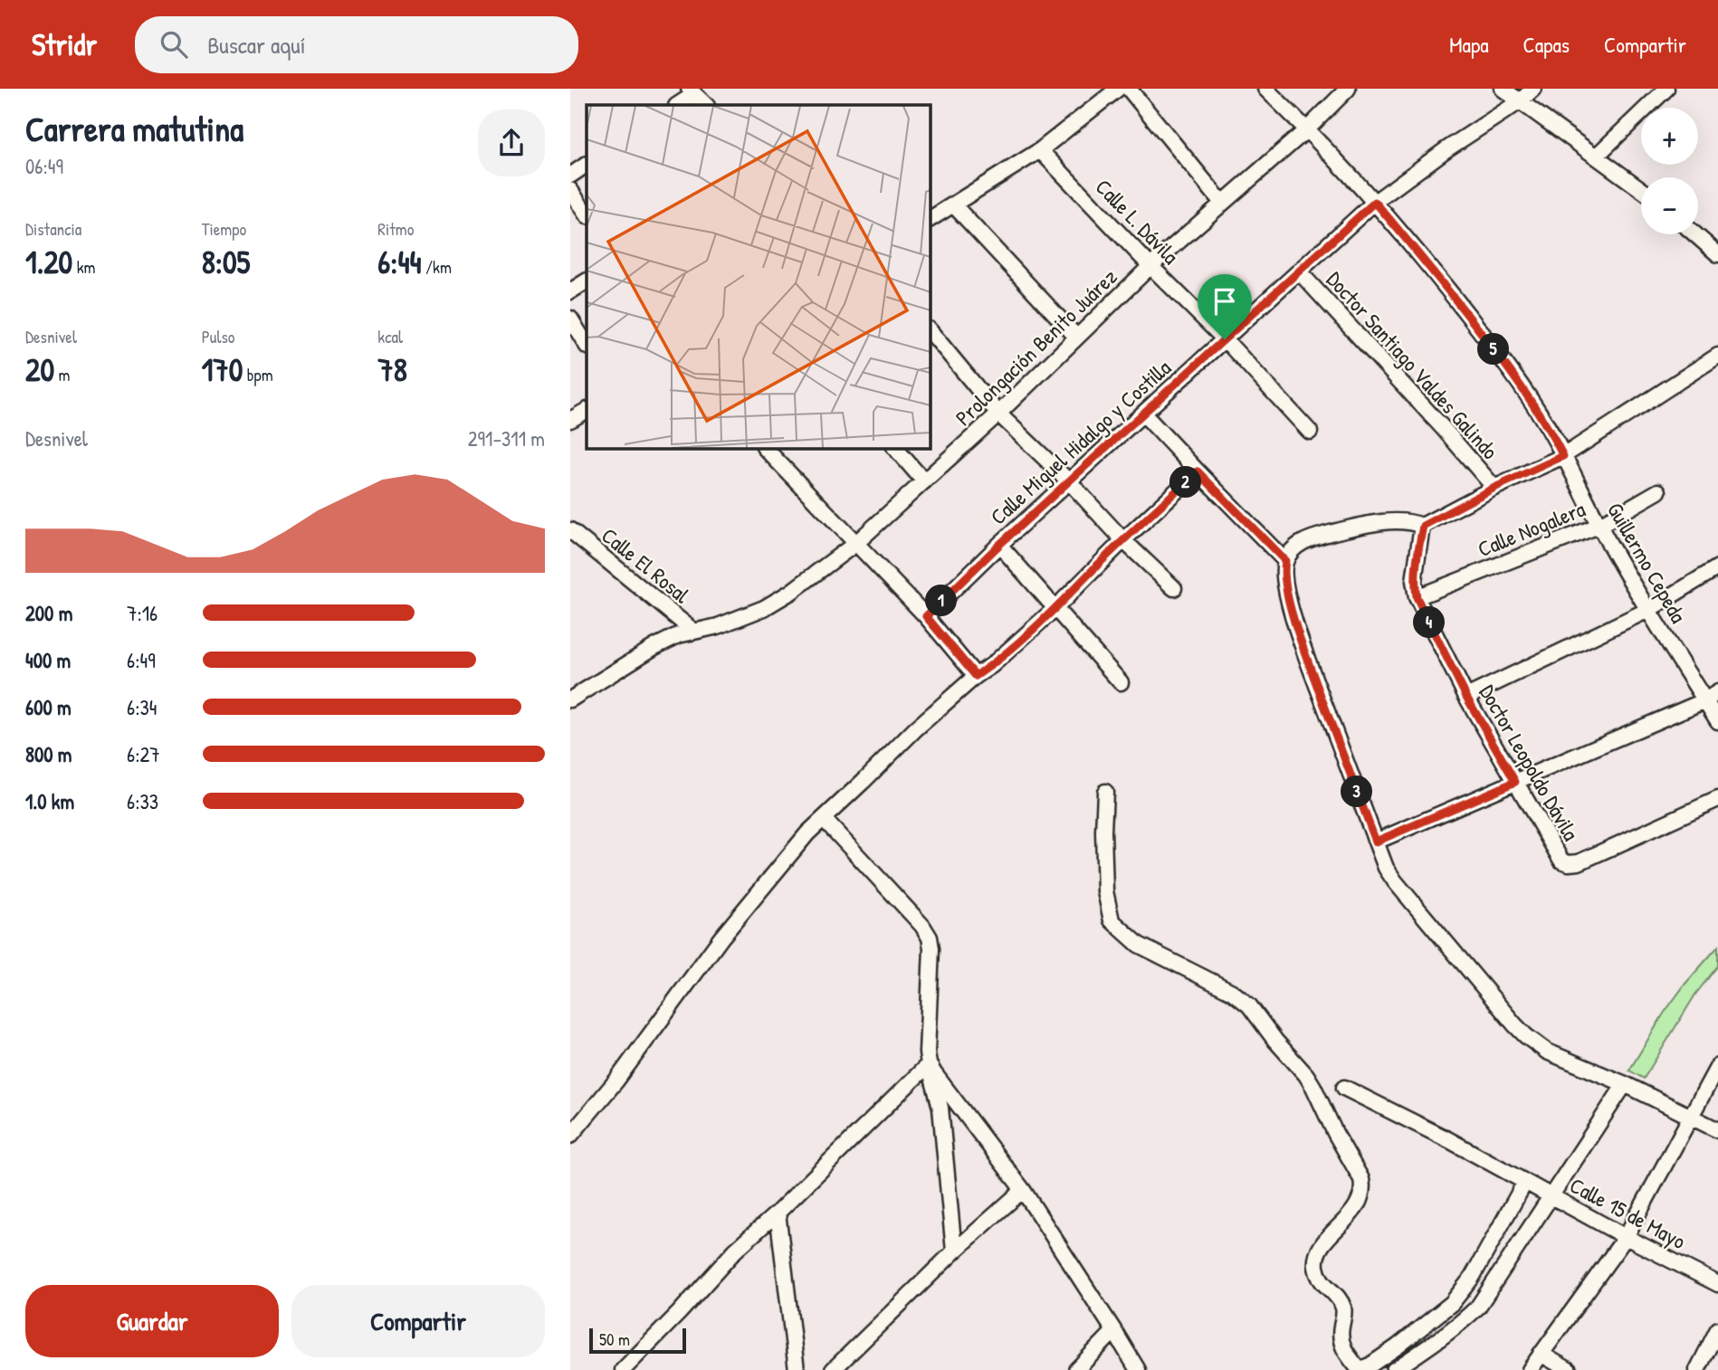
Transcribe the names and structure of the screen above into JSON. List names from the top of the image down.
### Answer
{
  "streets": {
    "street": [
      "Calle L. Dávila",
      "Prolongación Benito Juárez",
      "Doctor Santiago Valdes Galindo",
      "Calle Miguel Hidalgo y Costilla",
      "Calle Nogalera",
      "Guillermo Cepeda",
      "Calle El Rosal",
      "Doctor Leopoldo Dávila",
      "Calle 15 de Mayo"
    ]
  },
  "crossings": [
    ["Calle L. Dávila", "Prolongación Benito Juárez"],
    ["Calle L. Dávila", "Calle Miguel Hidalgo y Costilla"],
    ["Prolongación Benito Juárez", "Guillermo Cepeda"],
    ["Prolongación Benito Juárez", "Calle El Rosal"],
    ["Doctor Santiago Valdes Galindo", "Calle Miguel Hidalgo y Costilla"],
    ["Calle Miguel Hidalgo y Costilla", "Guillermo Cepeda"],
    ["Calle Nogalera", "Guillermo Cepeda"],
    ["Calle Nogalera", "Doctor Leopoldo Dávila"]
  ],
  "scale_bar": "50 m",
  "page": {
    "header": "Stridr",
    "search": "Buscar aquí",
    "nav": ["Mapa", "Capas", "Compartir"],
    "heading": ["Carrera matutina", "06:49"],
    "map_buttons": ["+", "−"],
    "stats": [
      ["Distancia", "1.20 km"],
      ["Tiempo", "8:05"],
      ["Ritmo", "6:44 /km"],
      ["Desnivel", "20 m"],
      ["Pulso", "170 bpm"],
      ["kcal", "78"]
    ],
    "pins": [
      "5",
      "2",
      "1",
      "4",
      "3"
    ],
    "chart": ["Desnivel", "291–311 m"],
    "list": [
      {
        "name": "200 m",
        "note": "7:16"
      },
      {
        "name": "400 m",
        "note": "6:49"
      },
      {
        "name": "600 m",
        "note": "6:34"
      },
      {
        "name": "800 m",
        "note": "6:27"
      },
      {
        "name": "1.0 km",
        "note": "6:33"
      }
    ],
    "buttons": ["Guardar", "Compartir"],
    "scale": "50 m"
  }
}
